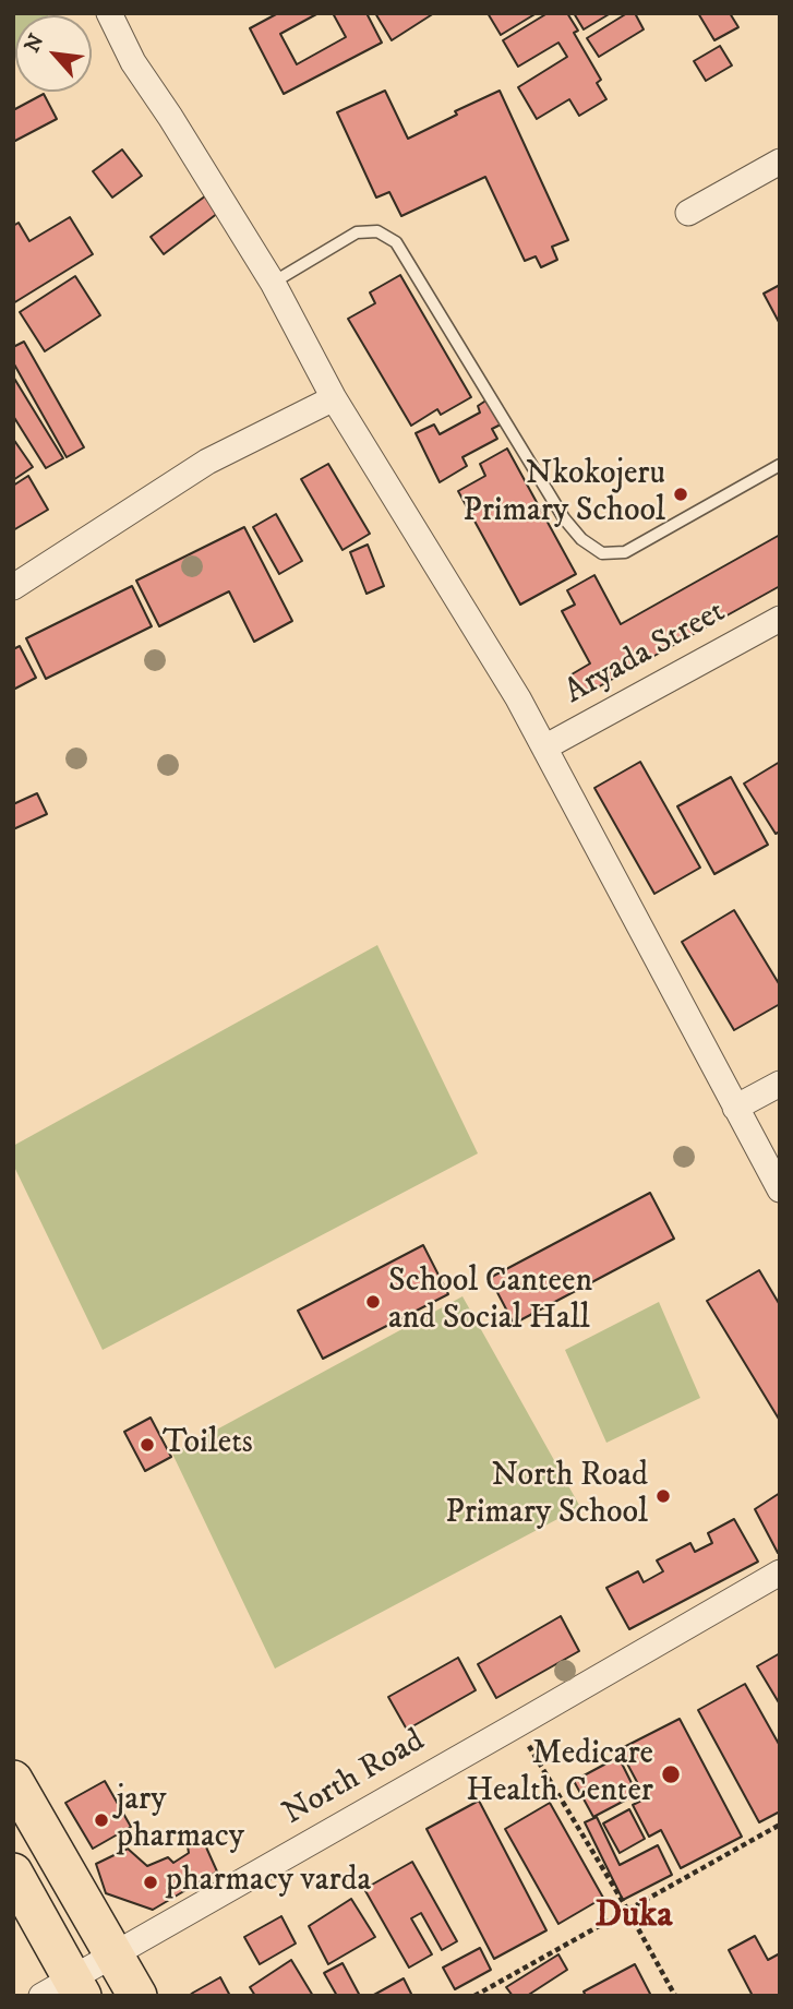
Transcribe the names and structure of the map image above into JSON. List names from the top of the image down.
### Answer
{
  "streets": {
    "street": ["Aryada Street", "North Road"]
  },
  "districts": ["Duka"],
  "places": [
    "Nkokojeru Primary School",
    "School Canteen and Social Hall",
    "Toilets",
    "North Road Primary School",
    "Medicare Health Center",
    "jary pharmacy",
    "pharmacy varda"
  ],
  "north": "top left"
}
